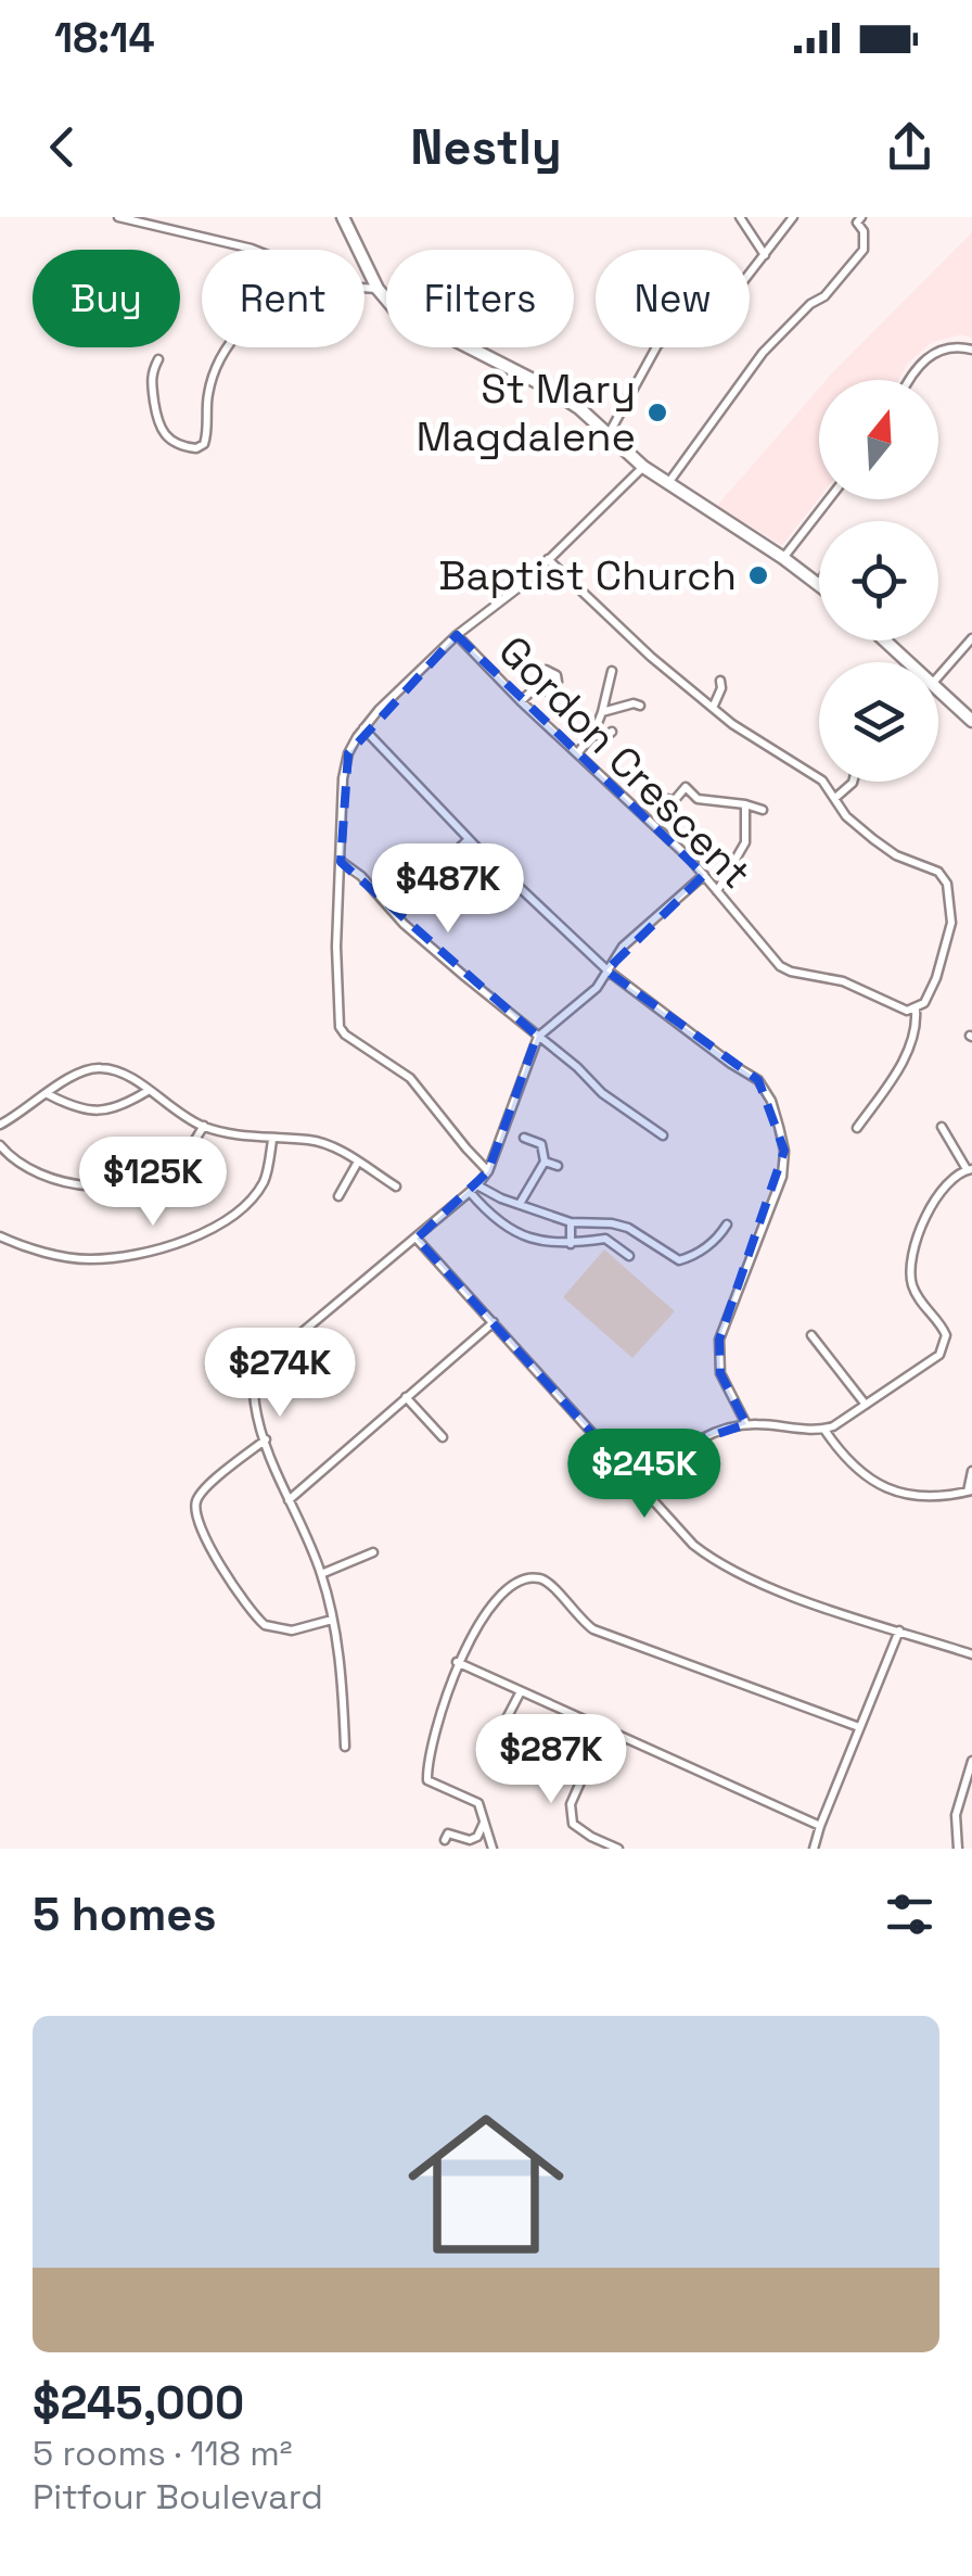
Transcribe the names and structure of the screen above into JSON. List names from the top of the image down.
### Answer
{
  "streets": {
    "street": ["Gordon Crescent"]
  },
  "places": ["St Mary Magdalene", "Baptist Church"],
  "north": "top",
  "page": {
    "status": "18:14",
    "header": "Nestly",
    "chip": [
      "Buy",
      "Rent",
      "Filters",
      "New"
    ],
    "price": [
      "$487K",
      "$125K",
      "$274K",
      "$245K",
      "$287K"
    ],
    "heading": "5 homes",
    "list": [
      {
        "name": "$245,000",
        "note": "5 rooms · 118 m² · Pitfour Boulevard"
      }
    ]
  }
}
